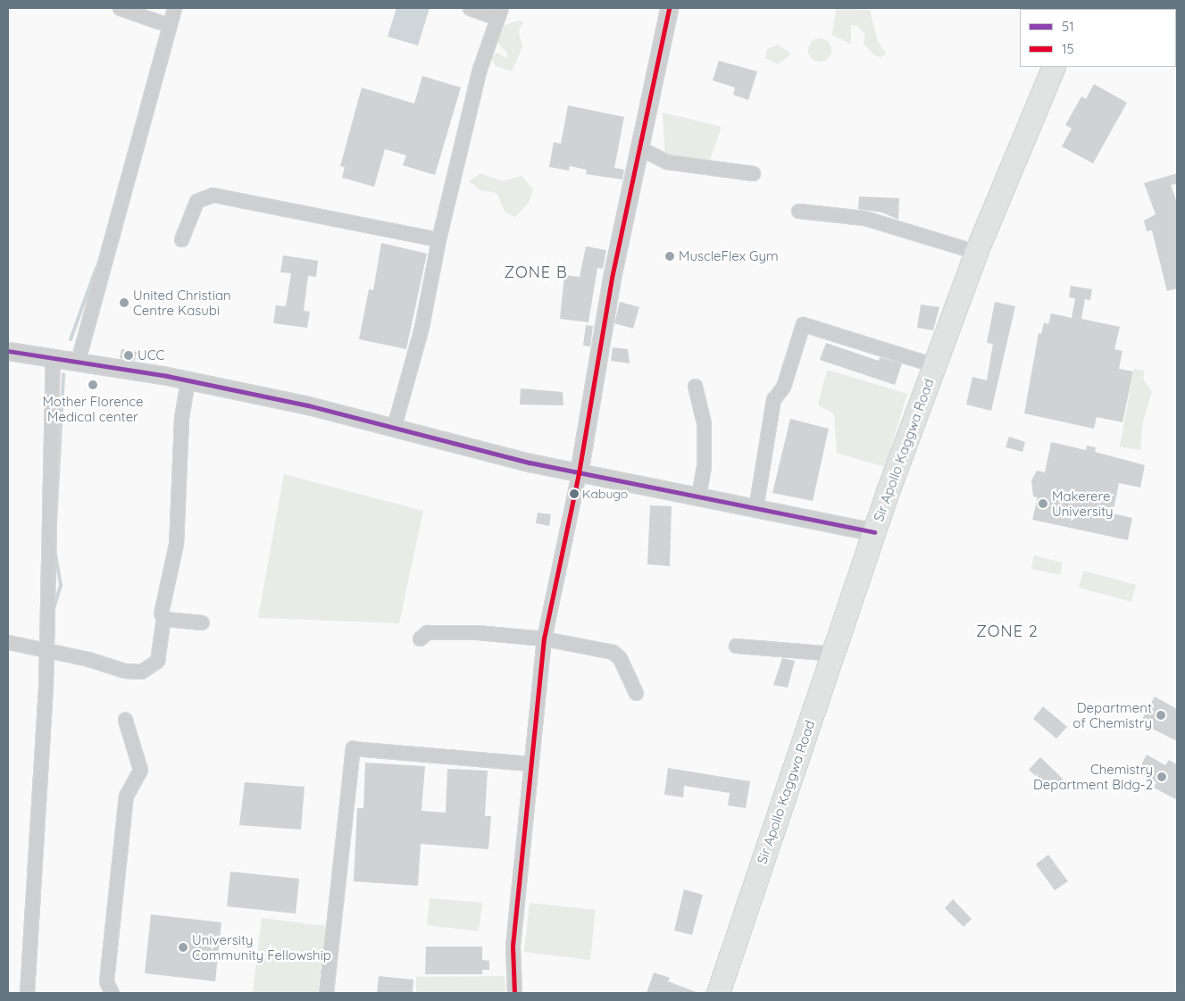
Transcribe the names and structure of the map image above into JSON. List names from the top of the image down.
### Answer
{
  "streets": {
    "main road": ["Sir Apollo Kaggwa Road"]
  },
  "districts": ["ZONE B", "ZONE 2"],
  "places": [
    "MuscleFlex Gym",
    "United Christian Centre Kasubi",
    "UCC",
    "Mother Florence Medical center",
    "Kabugo",
    "Makerere University",
    "Department of Chemistry",
    "Chemistry Department Bldg-2",
    "University Community Fellowship"
  ],
  "lines": ["transit line 15", "transit line 51"],
  "legend": ["51", "15"]
}
